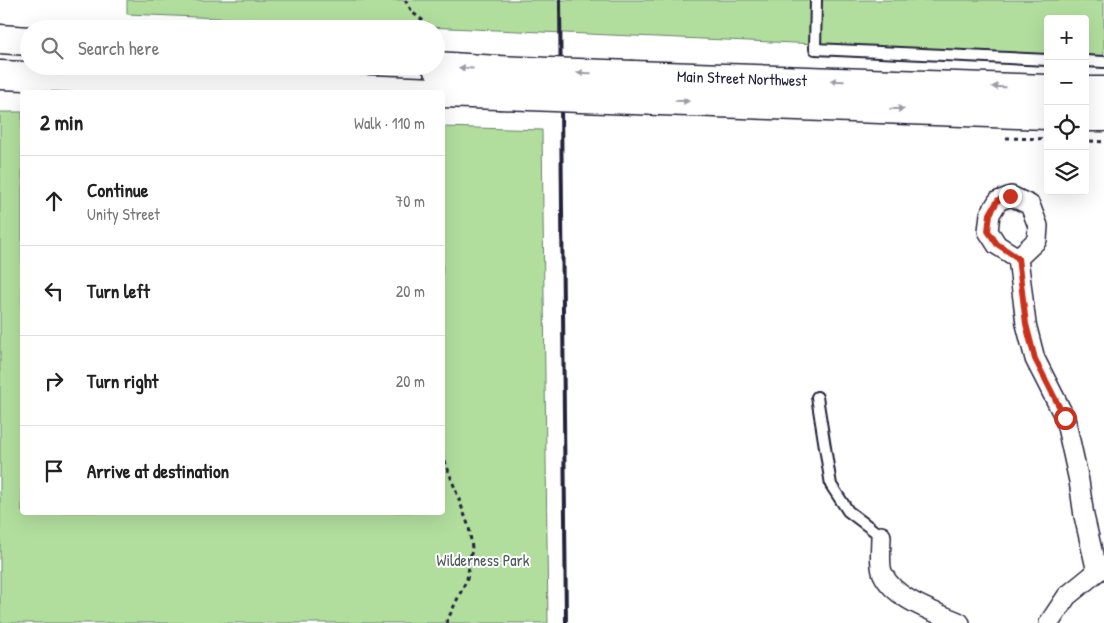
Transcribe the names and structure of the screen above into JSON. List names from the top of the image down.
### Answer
{
  "streets": {
    "main road": ["Main Street Northwest"]
  },
  "parks": ["Wilderness Park"],
  "page": {
    "map_buttons": ["+", "−"],
    "search": "Search here",
    "heading": ["2 min", "Walk · 110 m"],
    "list": [
      ["Continue", "Unity Street", "70 m"],
      ["Turn left", "20 m"],
      ["Turn right", "20 m"],
      "Arrive at destination"
    ]
  }
}
